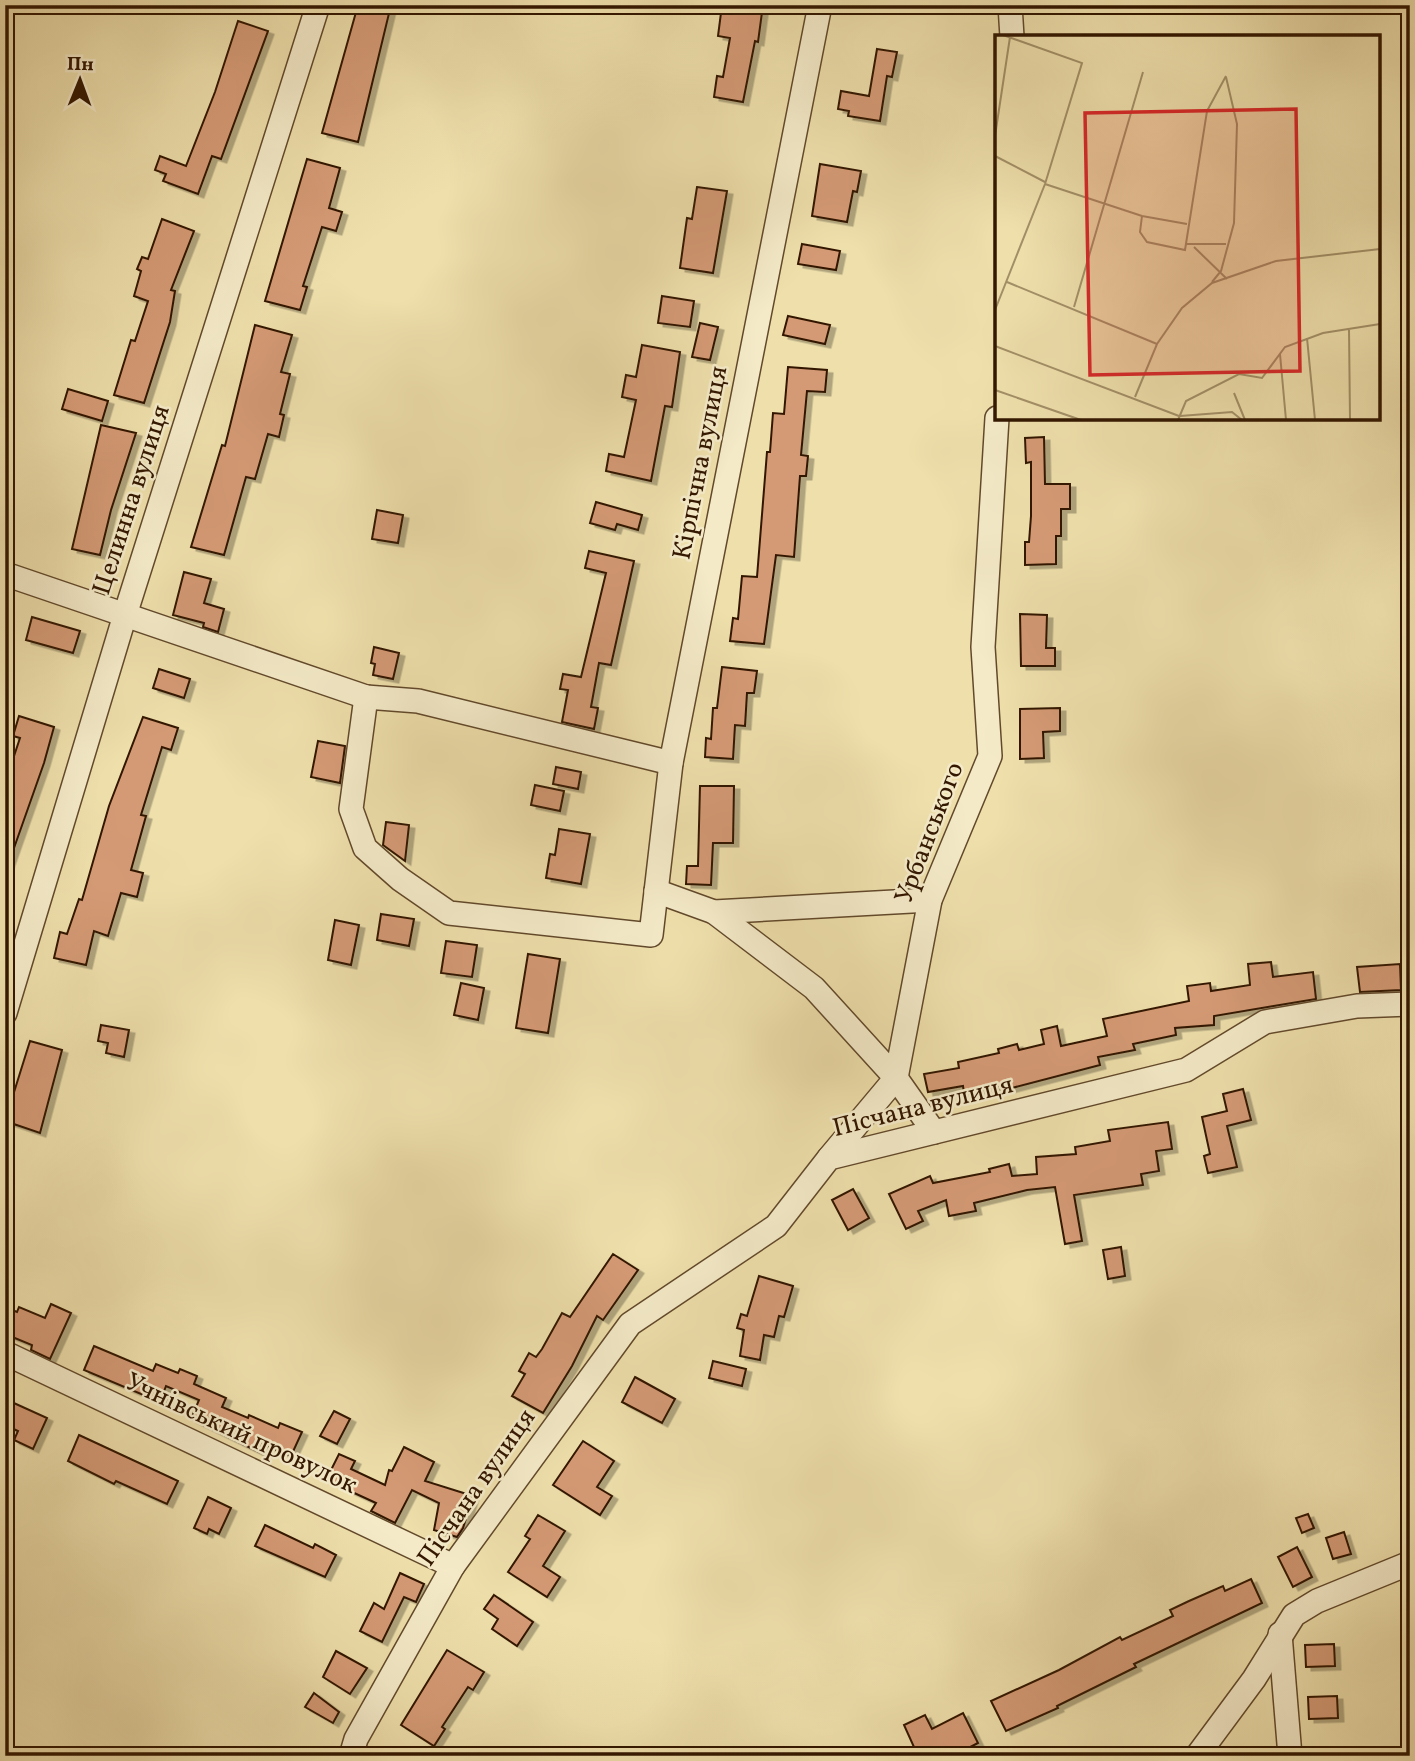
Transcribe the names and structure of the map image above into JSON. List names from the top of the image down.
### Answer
{
  "streets": {
    "street": [
      "Кiрпiчна вулиця",
      "Целинна вулиця",
      "Урбанського",
      "Пiсчана вулиця",
      "Учнівський провулок"
    ]
  },
  "crossings": [
    ["Урбанського", "Пiсчана вулиця"],
    ["Пiсчана вулиця", "Учнівський провулок"]
  ],
  "north": "top"
}
